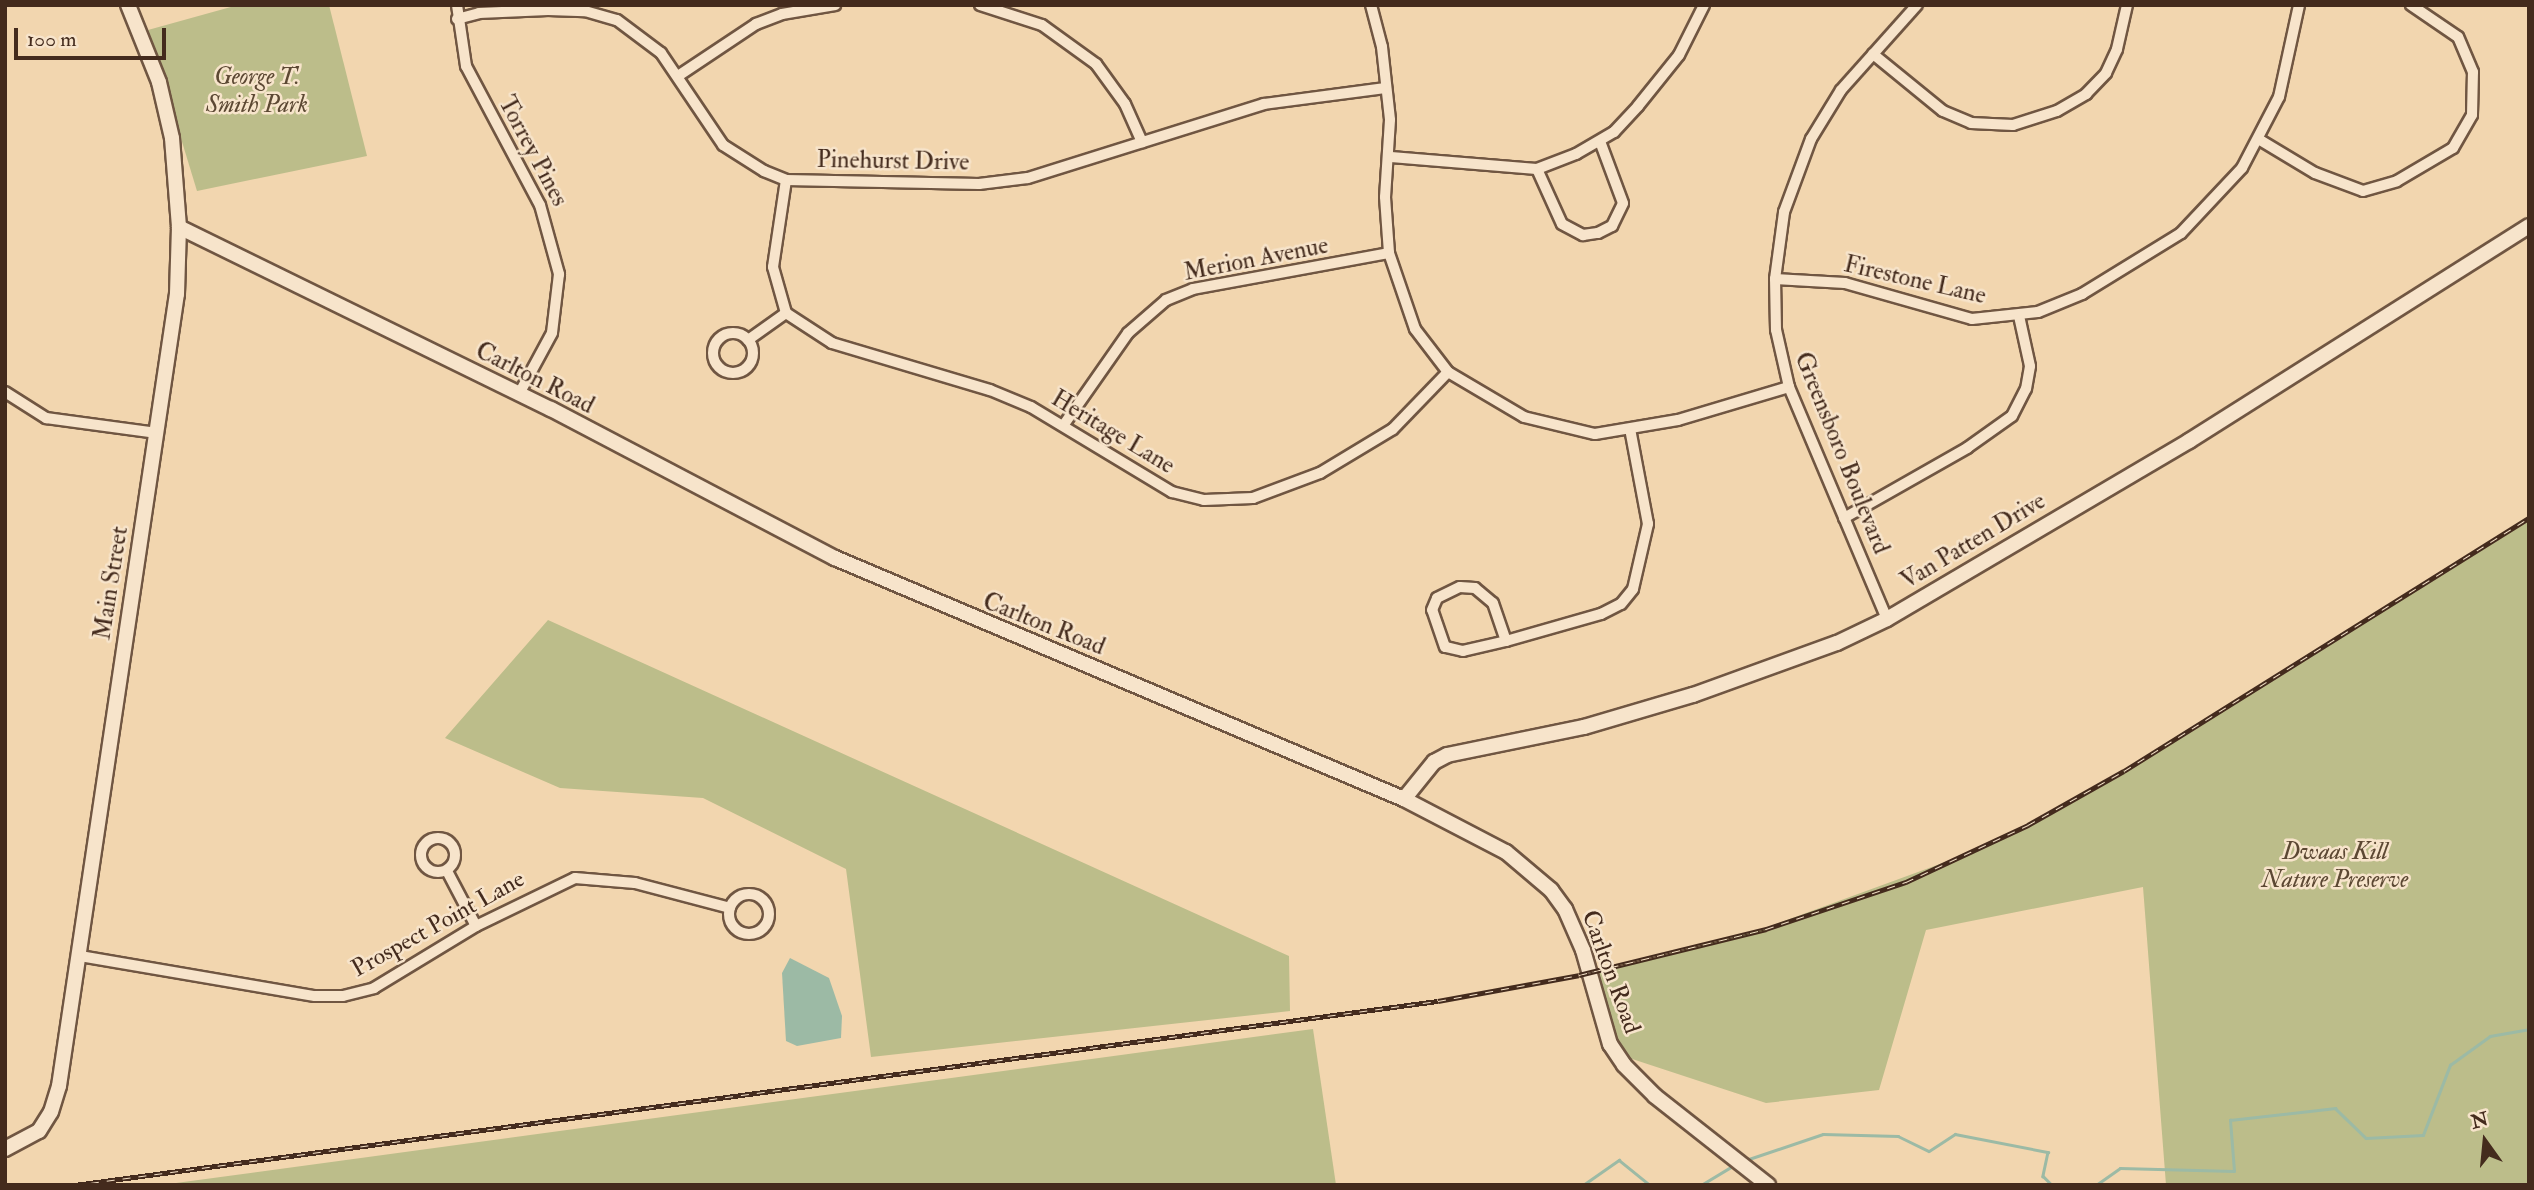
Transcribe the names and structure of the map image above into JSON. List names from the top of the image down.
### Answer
{
  "streets": {
    "street": [
      "Torrey Pines",
      "Pinehurst Drive",
      "Merion Avenue",
      "Firestone Lane",
      "Carlton Road",
      "Heritage Lane",
      "Greensboro Boulevard",
      "Van Patten Drive",
      "Main Street",
      "Prospect Point Lane"
    ]
  },
  "crossings": [
    ["Torrey Pines", "Pinehurst Drive"],
    ["Torrey Pines", "Carlton Road"],
    ["Merion Avenue", "Heritage Lane"],
    ["Firestone Lane", "Greensboro Boulevard"],
    ["Carlton Road", "Van Patten Drive"],
    ["Carlton Road", "Main Street"],
    ["Greensboro Boulevard", "Van Patten Drive"],
    ["Main Street", "Prospect Point Lane"]
  ],
  "parks": ["George T. Smith Park", "Dwaas Kill Nature Preserve"],
  "scale_bar": "100 m",
  "north": "top"
}
